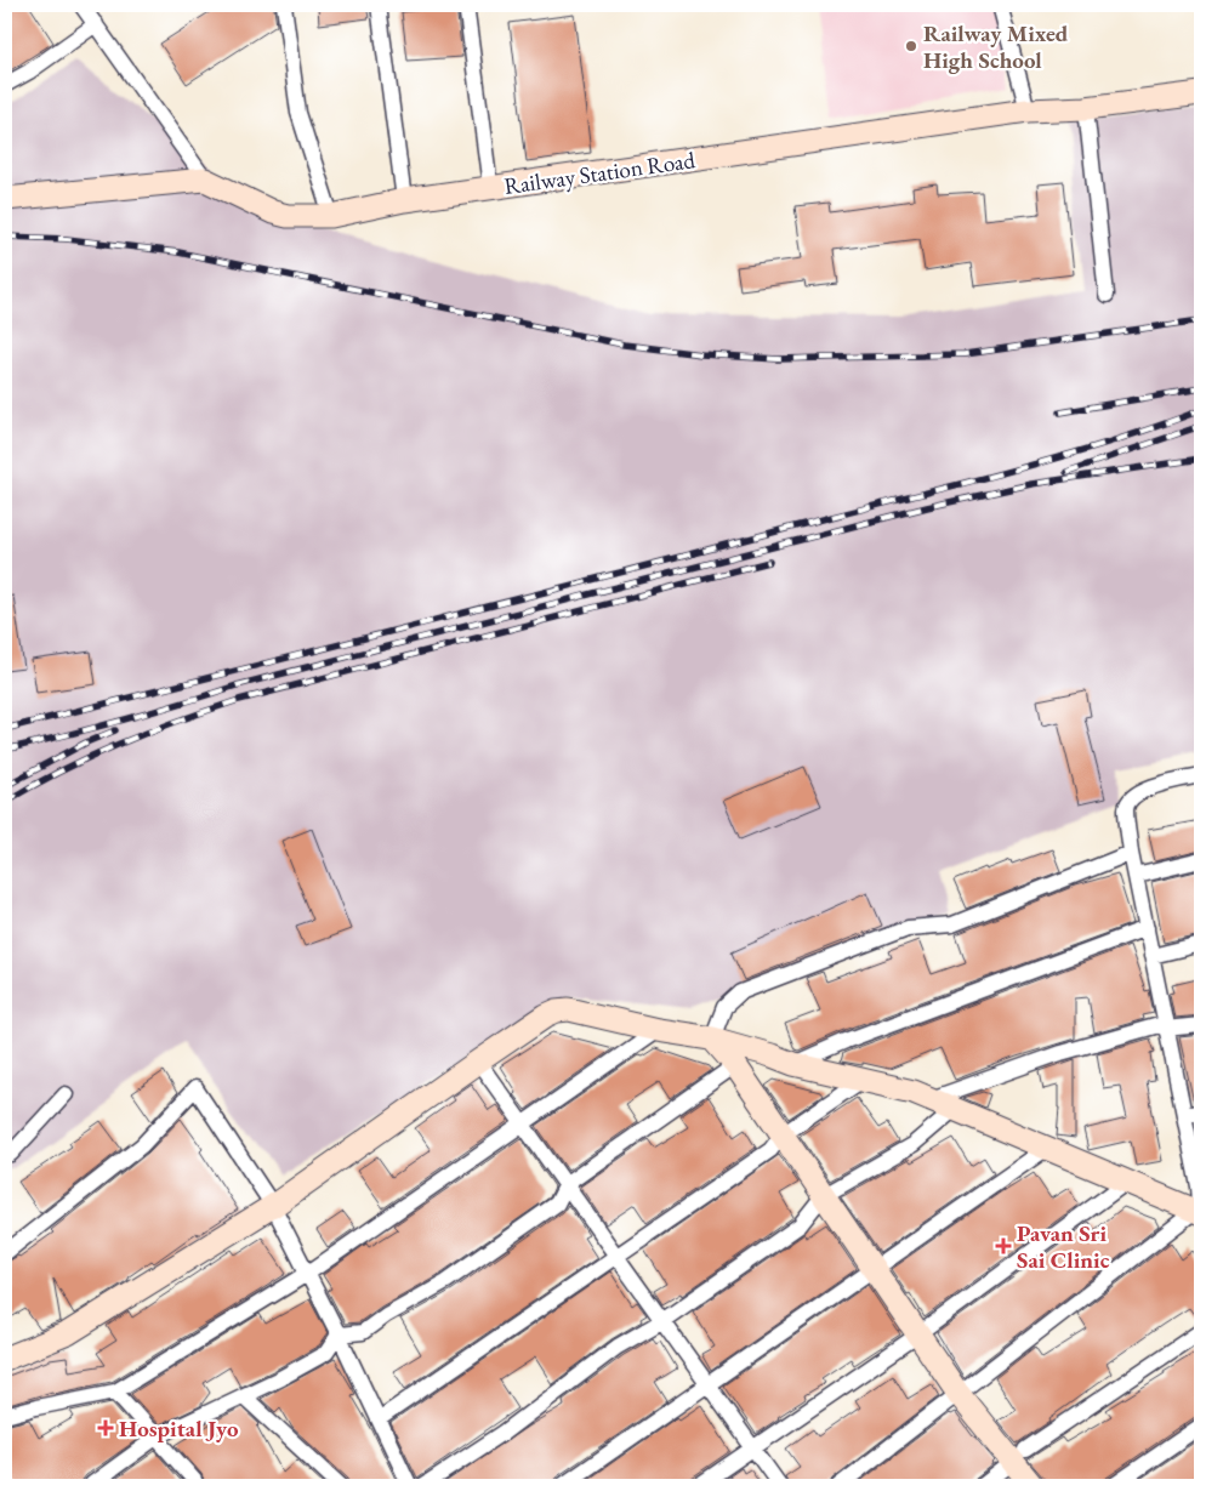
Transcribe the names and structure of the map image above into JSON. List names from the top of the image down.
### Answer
{
  "streets": {
    "street": ["Railway Station Road"]
  },
  "places": {
    "other": ["Railway Mixed High School"],
    "health": ["Pavan Sri Sai Clinic", "Hospital Jyo"]
  }
}
